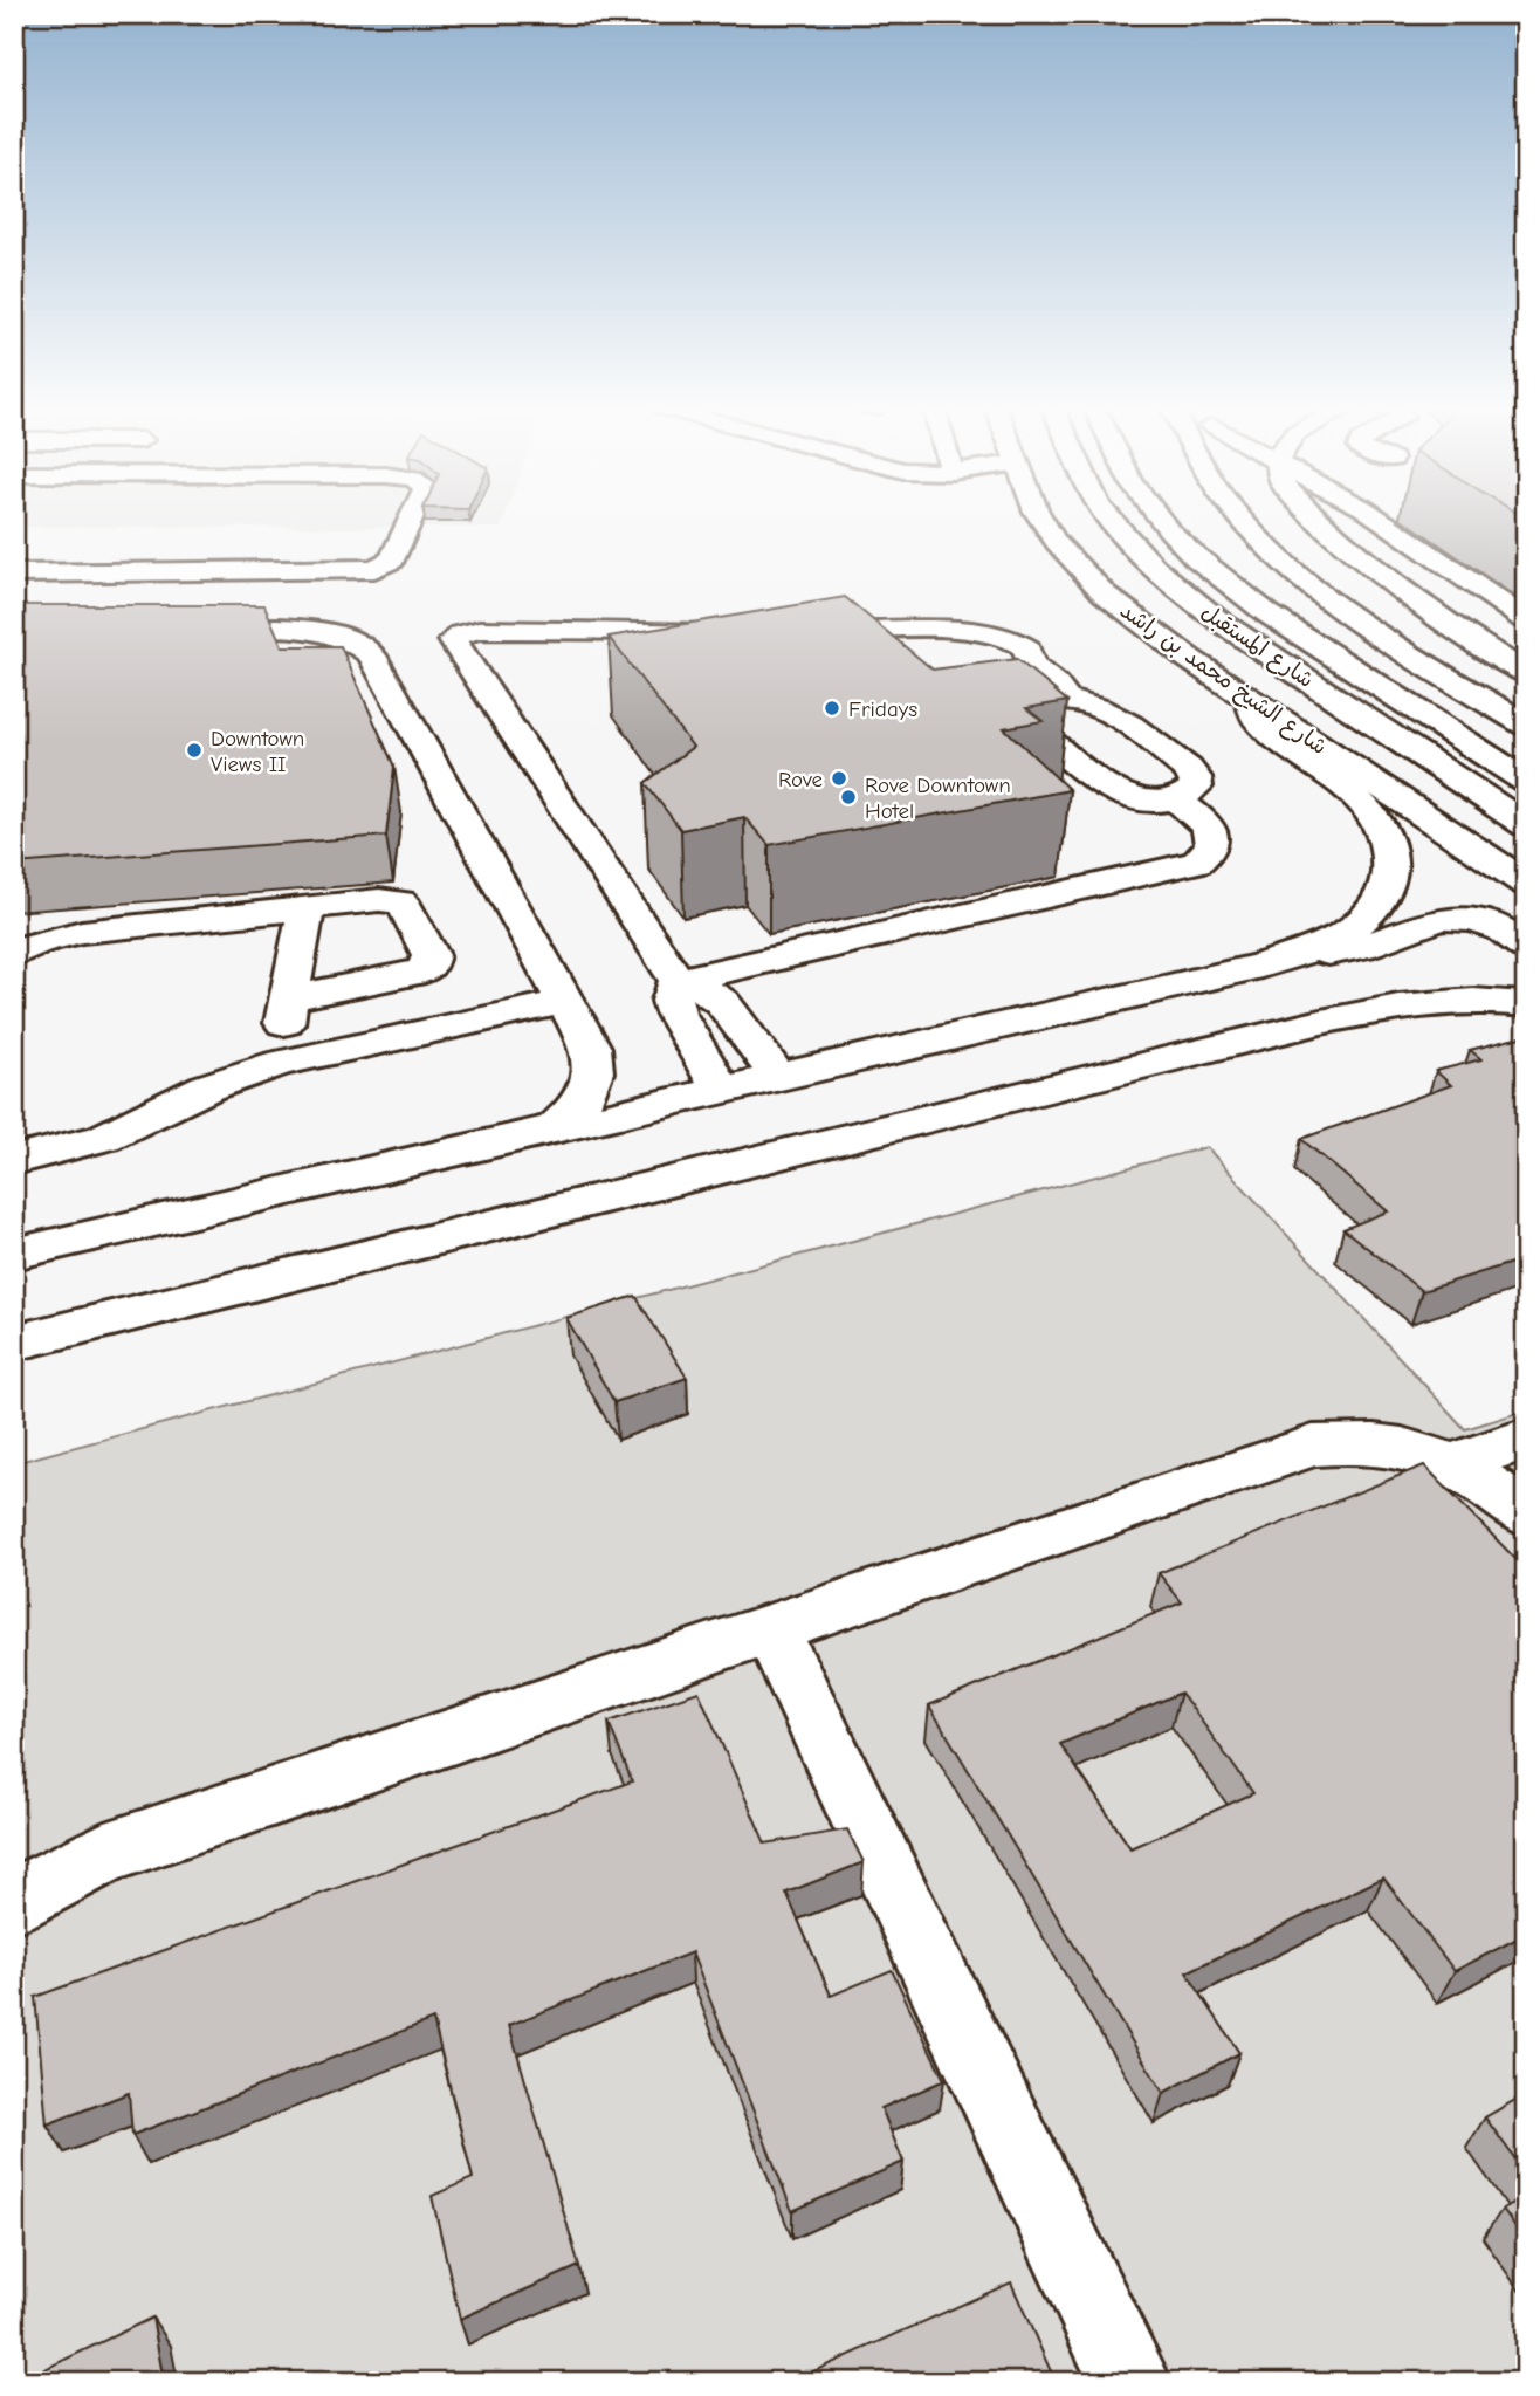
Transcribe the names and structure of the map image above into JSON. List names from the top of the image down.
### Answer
{
  "streets": {
    "main road": ["شارع المستقبل", "شارع الشيخ محمد بن راشد"]
  },
  "places": [
    "Fridays",
    "Downtown Views II",
    "Rove",
    "Rove Downtown Hotel"
  ]
}
